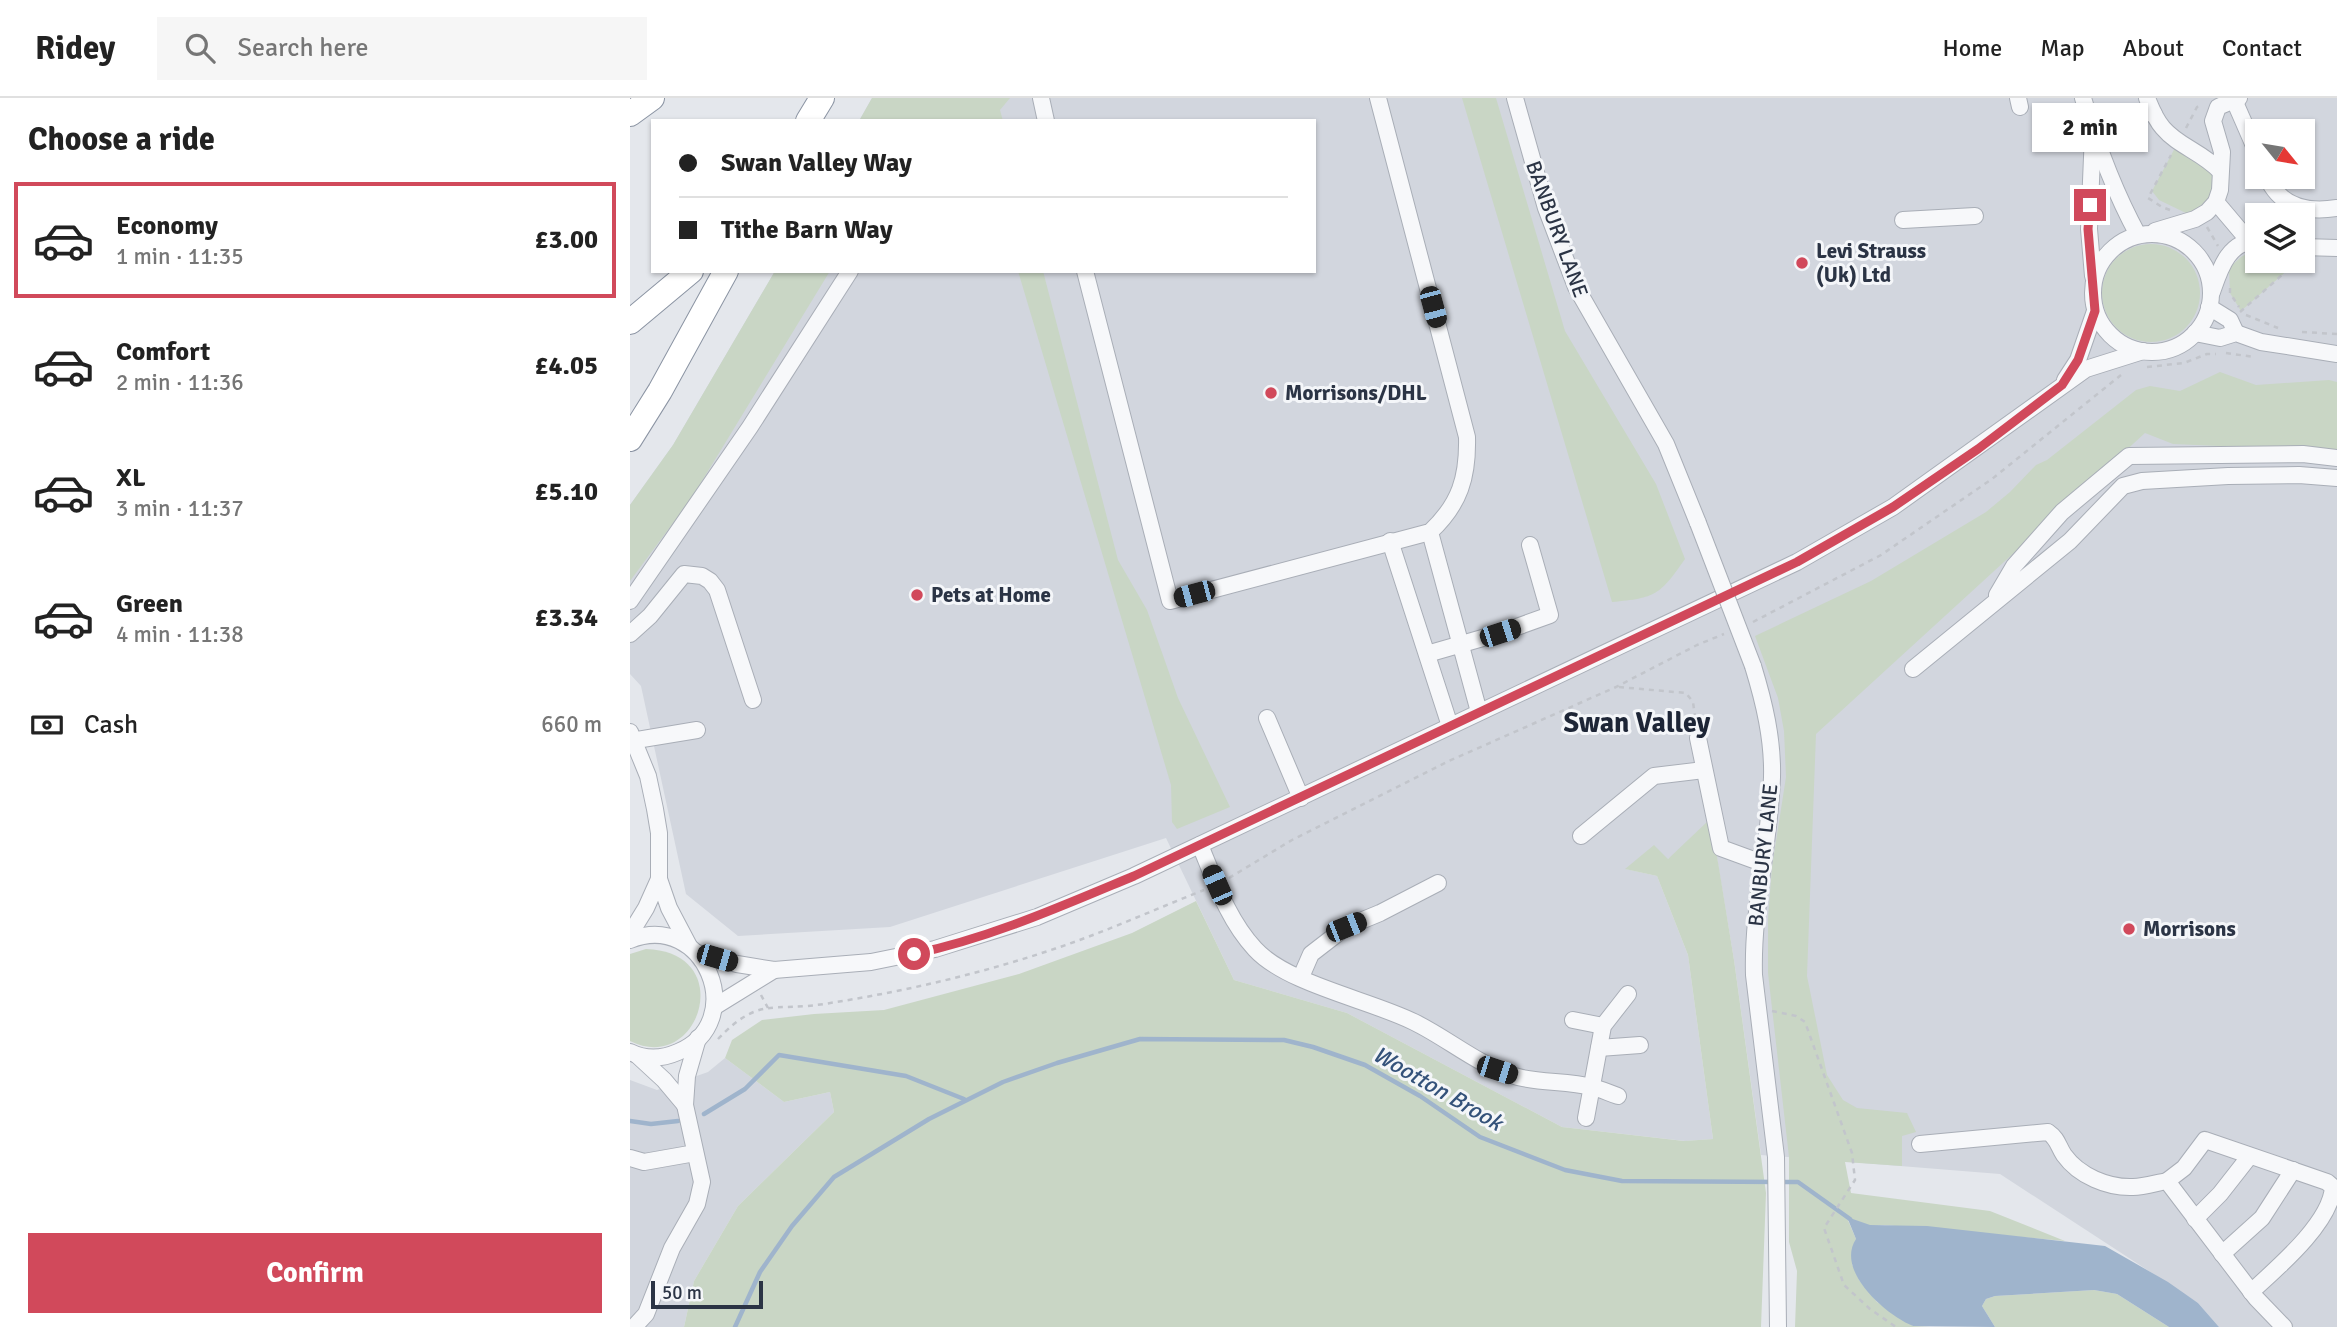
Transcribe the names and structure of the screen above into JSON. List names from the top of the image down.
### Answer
{
  "streets": {
    "street": ["BANBURY LANE"]
  },
  "districts": ["Swan Valley"],
  "water": ["Wootton Brook"],
  "places": [
    "Levi Strauss (Uk) Ltd",
    "Morrisons/DHL",
    "Pets at Home",
    "Morrisons"
  ],
  "scale_bar": "50 m",
  "north": "bottom right",
  "page": {
    "header": "Ridey",
    "search": "Search here",
    "nav": [
      "Home",
      "Map",
      "About",
      "Contact"
    ],
    "heading": "Choose a ride",
    "bubble": "2 min",
    "banner": ["Swan Valley Way", "Tithe Barn Way"],
    "list": [
      {
        "name": "Economy",
        "note": "1 min · 11:35",
        "value": "£3.00"
      },
      {
        "name": "Comfort",
        "note": "2 min · 11:36",
        "value": "£4.05"
      },
      {
        "name": "XL",
        "note": "3 min · 11:37",
        "value": "£5.10"
      },
      {
        "name": "Green",
        "note": "4 min · 11:38",
        "value": "£3.34"
      }
    ],
    "pay": ["Cash", "660 m"],
    "buttons": "Confirm",
    "scale": "50 m"
  }
}
